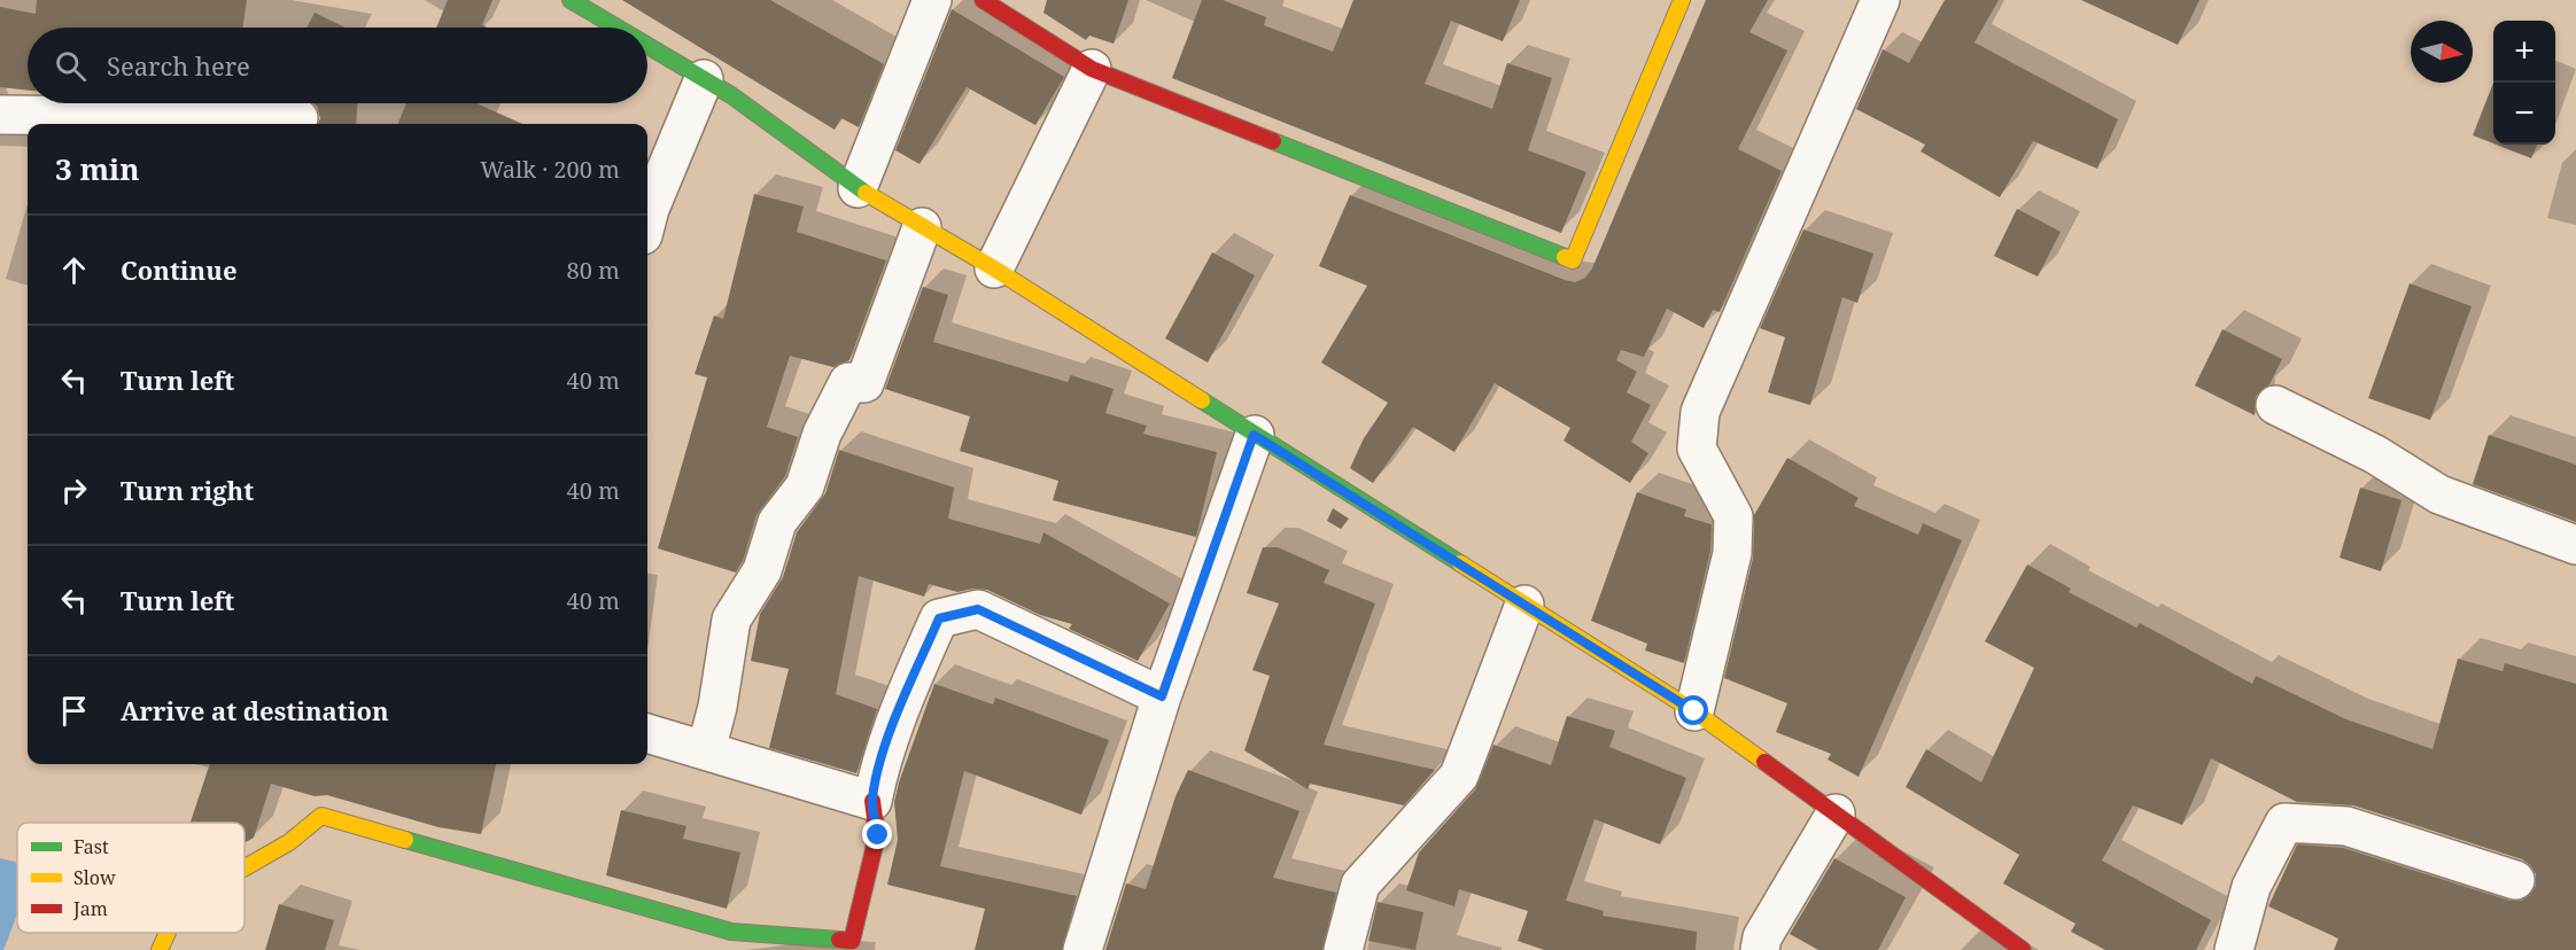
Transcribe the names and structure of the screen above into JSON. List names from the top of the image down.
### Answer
{
  "legend": ["Fast", "Slow", "Jam"],
  "north": "right",
  "page": {
    "map_buttons": ["+", "−"],
    "search": "Search here",
    "heading": ["3 min", "Walk · 200 m"],
    "list": [
      ["Continue", "80 m"],
      ["Turn left", "40 m"],
      ["Turn right", "40 m"],
      ["Turn left", "40 m"],
      "Arrive at destination"
    ]
  }
}
